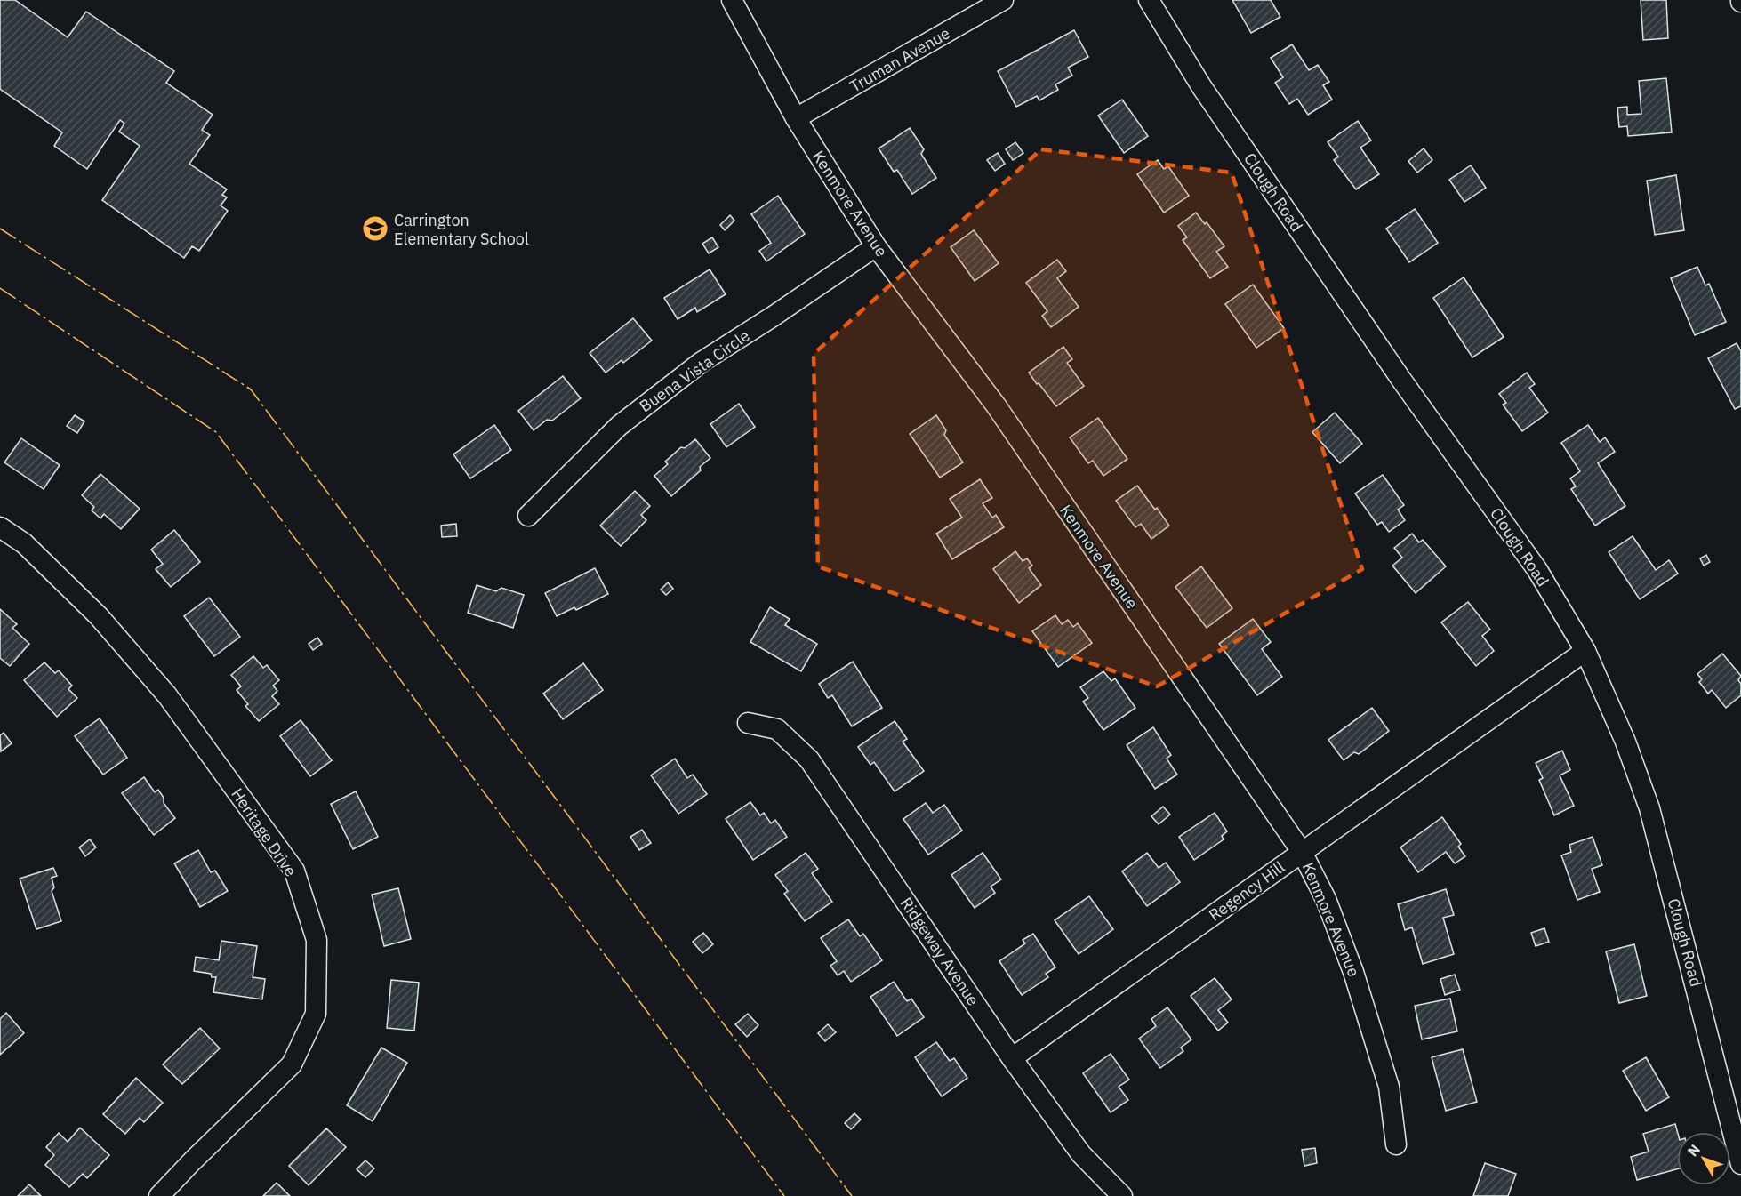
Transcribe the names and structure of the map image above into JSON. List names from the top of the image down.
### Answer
{
  "streets": {
    "street": [
      "Truman Avenue",
      "Clough Road",
      "Kenmore Avenue",
      "Buena Vista Circle",
      "Heritage Drive",
      "Regency Hill",
      "Ridgeway Avenue"
    ]
  },
  "crossings": [
    ["Truman Avenue", "Kenmore Avenue"],
    ["Clough Road", "Regency Hill"],
    ["Kenmore Avenue", "Buena Vista Circle"],
    ["Kenmore Avenue", "Regency Hill"],
    ["Regency Hill", "Ridgeway Avenue"]
  ],
  "places": {
    "school or university": ["Carrington Elementary School"]
  },
  "north": "top left"
}
